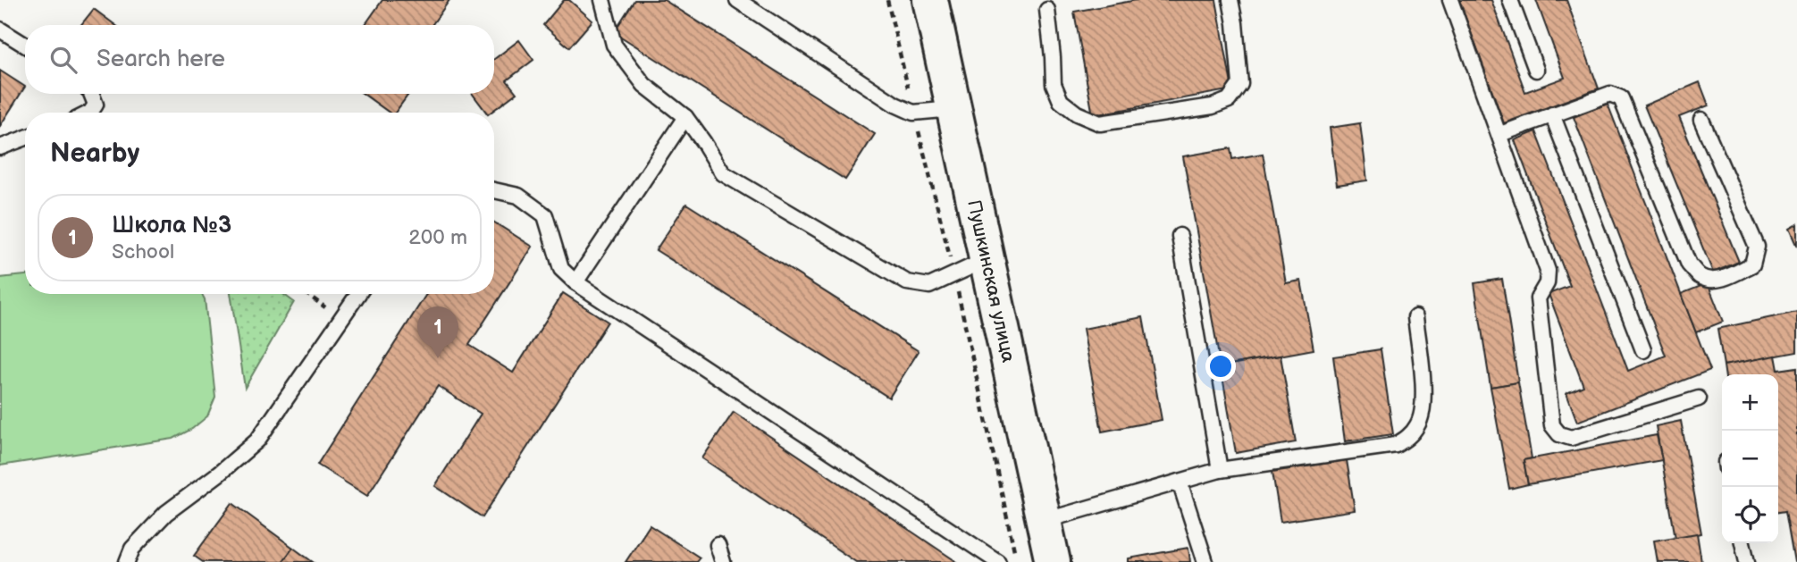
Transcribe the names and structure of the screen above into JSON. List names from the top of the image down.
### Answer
{
  "streets": {
    "main road": ["Пушкинская улица"]
  },
  "page": {
    "search": "Search here",
    "heading": "Nearby",
    "list": [
      {
        "mark": "1",
        "name": "Школа №3",
        "note": "School",
        "value": "200 m"
      }
    ],
    "pins": "1",
    "map_buttons": ["+", "−"]
  }
}
